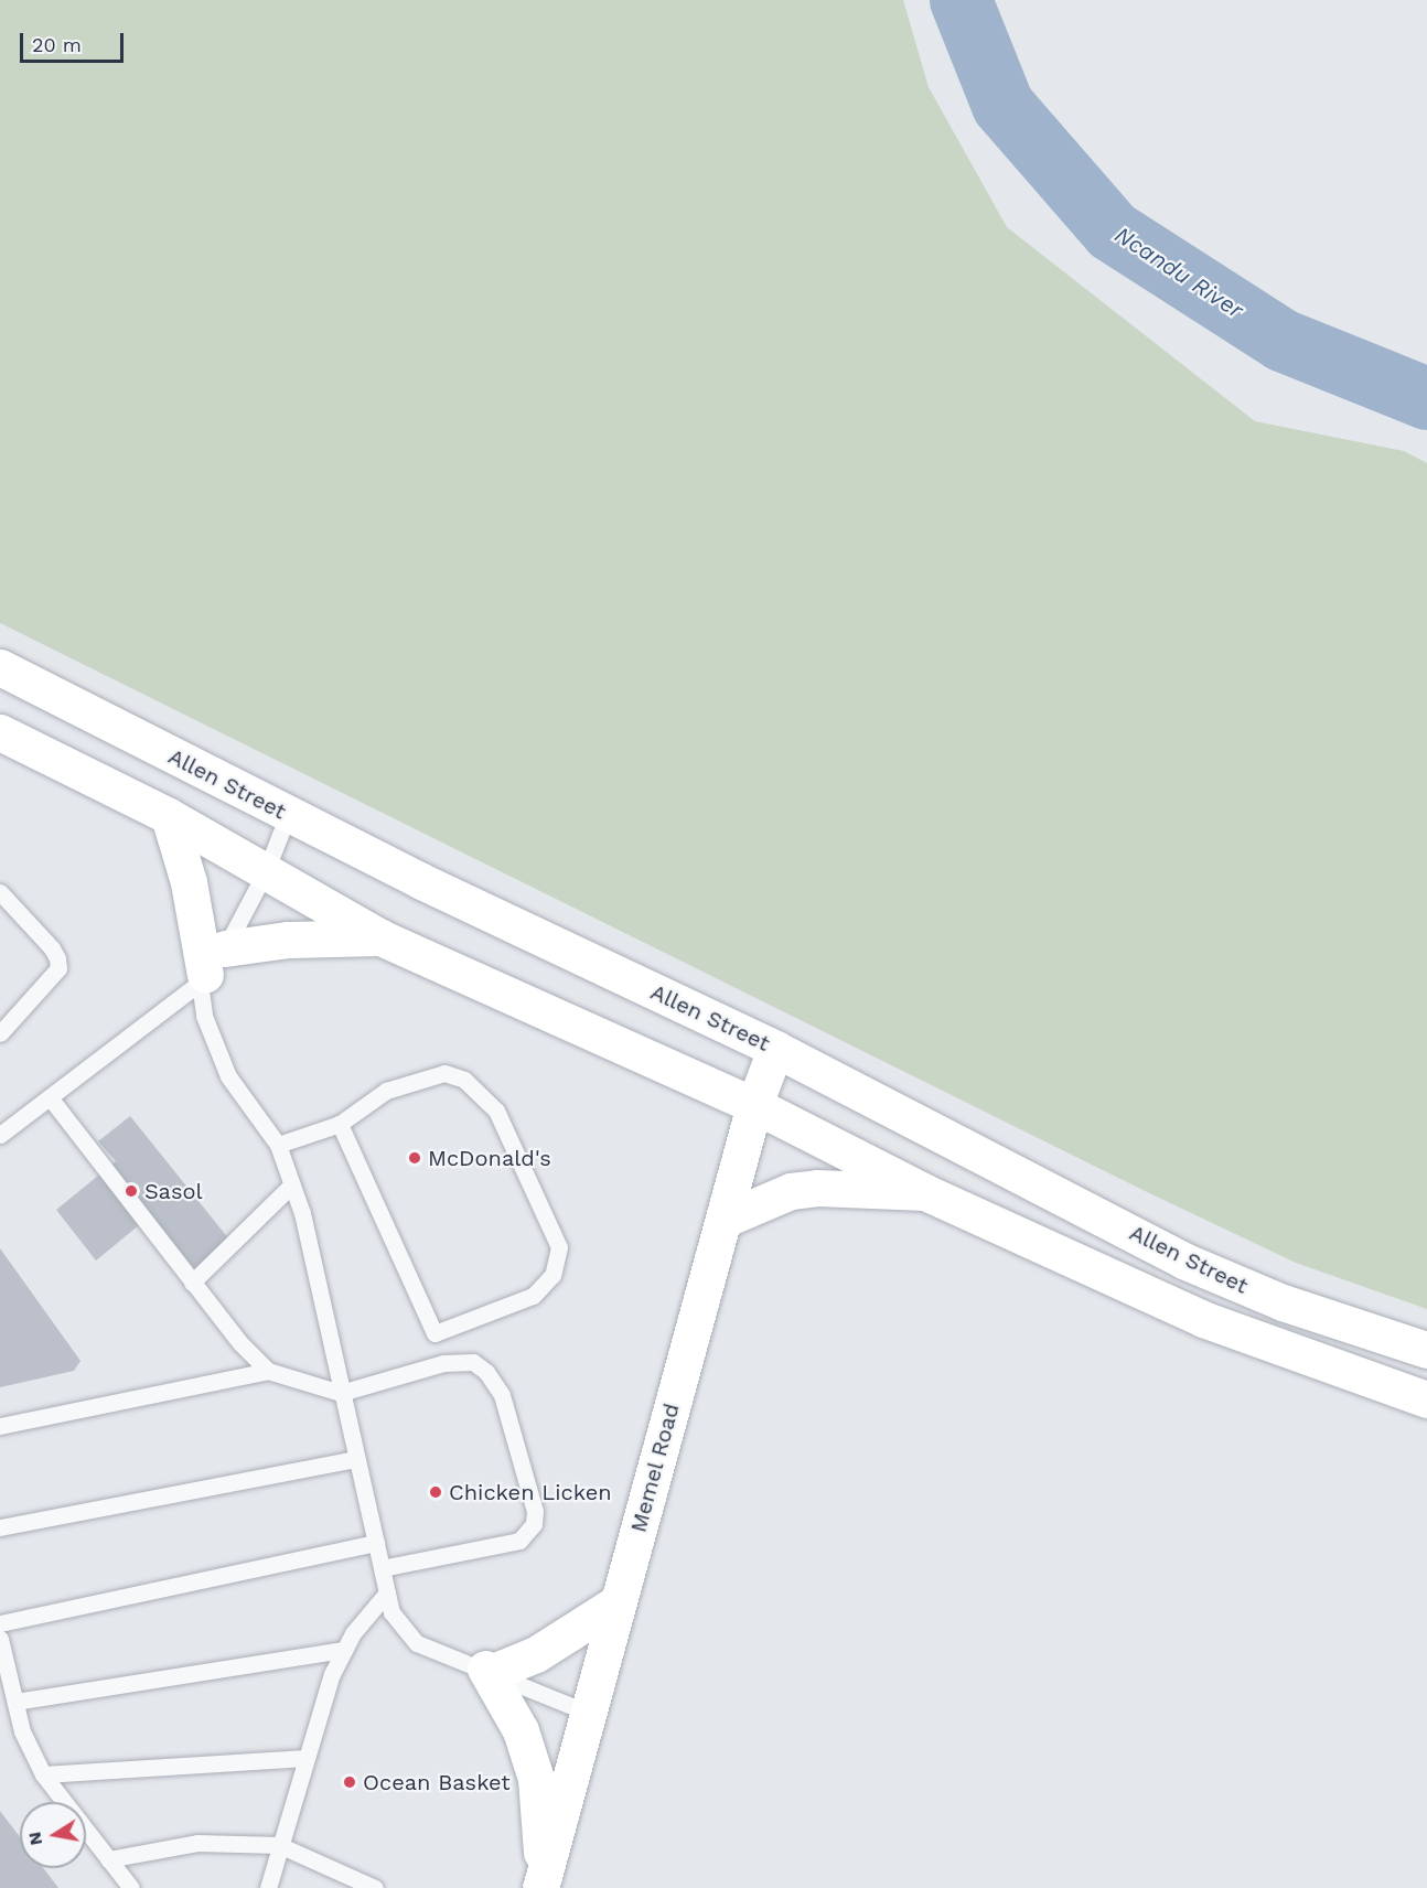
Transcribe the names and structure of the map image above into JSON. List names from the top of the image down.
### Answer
{
  "streets": {
    "main road": ["Allen Street", "Memel Road"]
  },
  "crossings": [
    ["Allen Street", "Memel Road"]
  ],
  "water": ["Ncandu River"],
  "places": [
    "McDonald's",
    "Sasol",
    "Chicken Licken",
    "Ocean Basket"
  ],
  "scale_bar": "20 m",
  "north": "left"
}
